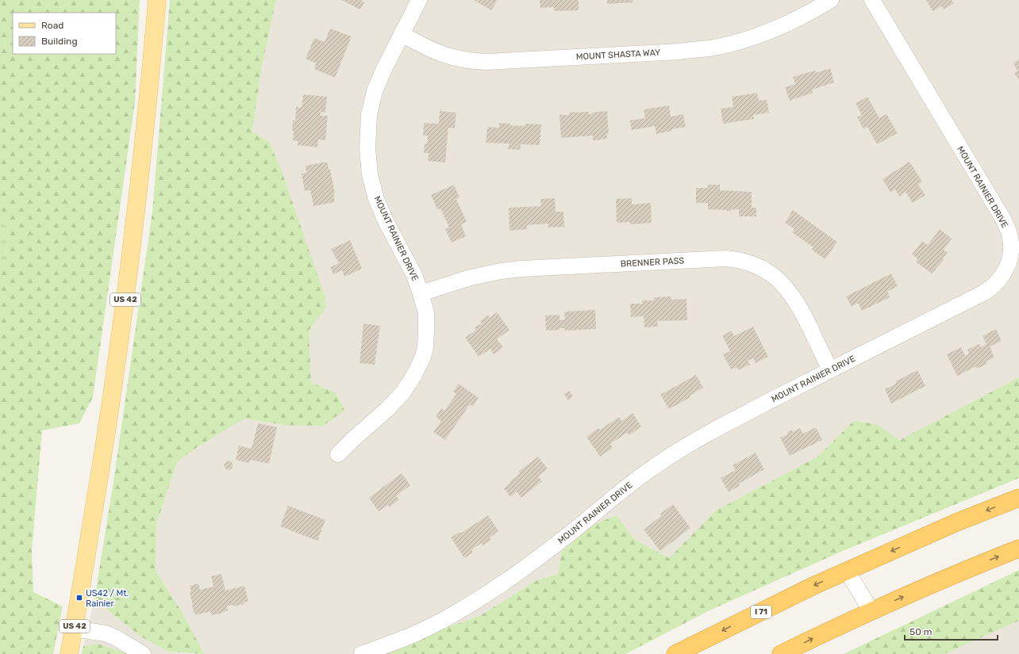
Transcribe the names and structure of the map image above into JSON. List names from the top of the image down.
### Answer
{
  "streets": {
    "highway": ["I 71"],
    "main road": ["US 42"],
    "street": ["MOUNT SHASTA WAY", "MOUNT RAINIER DRIVE", "BRENNER PASS"]
  },
  "crossings": [
    ["MOUNT SHASTA WAY", "MOUNT RAINIER DRIVE"],
    ["MOUNT RAINIER DRIVE", "BRENNER PASS"]
  ],
  "places": {
    "transit": ["US42 / Mt. Rainier"]
  },
  "legend": ["Road", "Building"],
  "scale_bar": "50 m"
}
